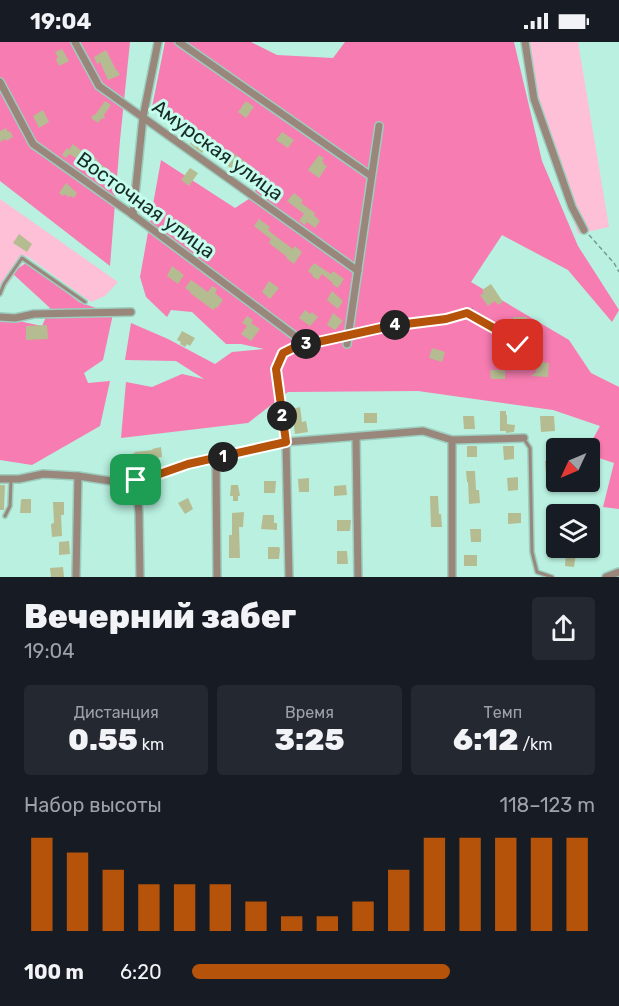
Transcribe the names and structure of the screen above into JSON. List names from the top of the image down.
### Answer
{
  "streets": {
    "street": ["Амурская улица", "Восточная улица"]
  },
  "north": "bottom left",
  "page": {
    "status": "19:04",
    "pins": [
      "4",
      "3",
      "2",
      "1"
    ],
    "heading": ["Вечерний забег", "19:04"],
    "stats": [
      ["Дистанция", "0.55 km"],
      ["Время", "3:25"],
      ["Темп", "6:12 /km"]
    ],
    "chart": ["Набор высоты", "118–123 m"],
    "list": [
      {
        "name": "100 m",
        "note": "6:20"
      }
    ]
  }
}
